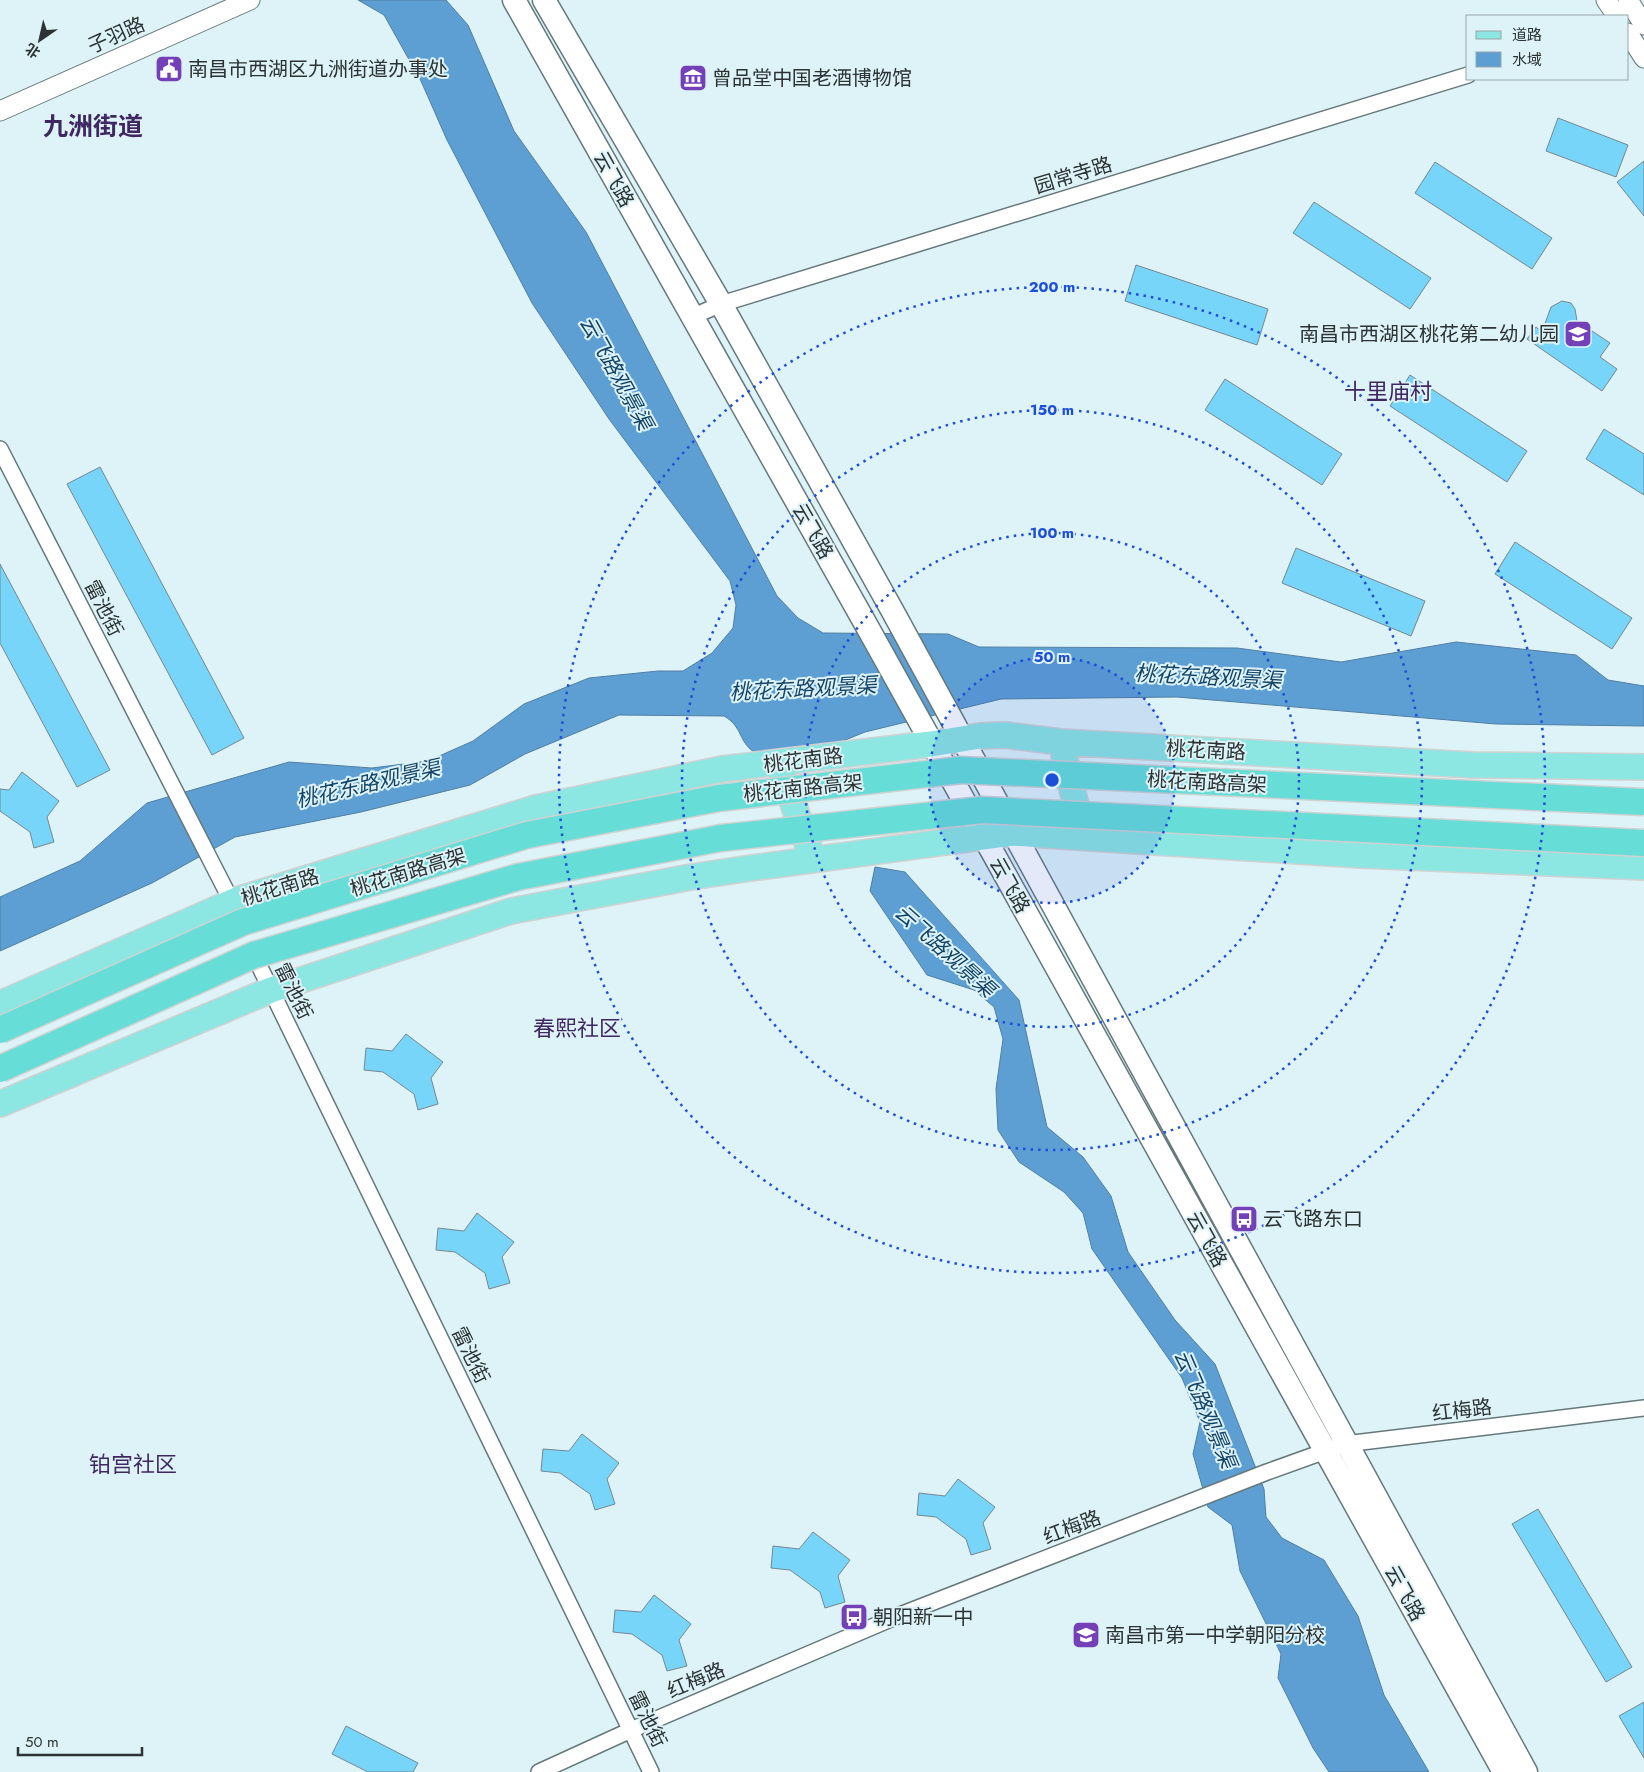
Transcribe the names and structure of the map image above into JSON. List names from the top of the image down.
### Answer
{
  "streets": {
    "highway": ["桃花南路高架"],
    "main road": ["云飞路", "桃花南路"],
    "street": [
      "子羽路",
      "园常寺路",
      "雷池街",
      "红梅路"
    ]
  },
  "crossings": [
    ["园常寺路", "云飞路"],
    ["云飞路", "桃花南路"],
    ["云飞路", "红梅路"],
    ["雷池街", "桃花南路"],
    ["雷池街", "桃花南路高架"],
    ["雷池街", "红梅路"],
    ["桃花南路", "桃花南路高架"]
  ],
  "districts": [
    "九洲街道",
    "十里庙村",
    "春熙社区",
    "铂宫社区"
  ],
  "water": ["云飞路观景渠", "桃花东路观景渠"],
  "places": {
    "public building": ["南昌市西湖区九洲街道办事处"],
    "museum": ["曾品堂中国老酒博物馆"],
    "school or university": ["南昌市西湖区桃花第二幼儿园", "南昌市第一中学朝阳分校"],
    "bus stop": ["云飞路东口", "朝阳新一中"]
  },
  "legend": ["道路", "水域"],
  "scale_bar": "50 m",
  "north": "bottom left",
  "rings": [
    "200 m",
    "150 m",
    "100 m",
    "50 m"
  ]
}
